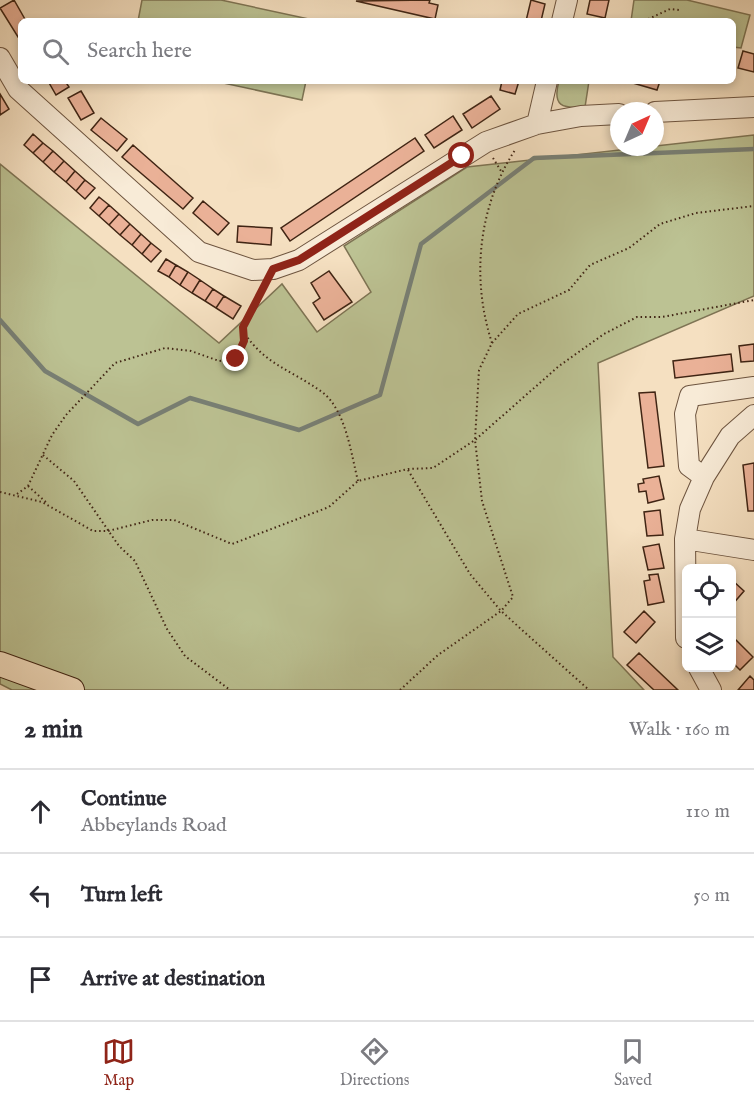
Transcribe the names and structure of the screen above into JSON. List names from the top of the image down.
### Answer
{
  "north": "top right",
  "page": {
    "search": "Search here",
    "heading": ["2 min", "Walk · 160 m"],
    "list": [
      ["Continue", "Abbeylands Road", "110 m"],
      ["Turn left", "50 m"],
      "Arrive at destination"
    ],
    "nav": ["Map", "Directions", "Saved"]
  }
}
